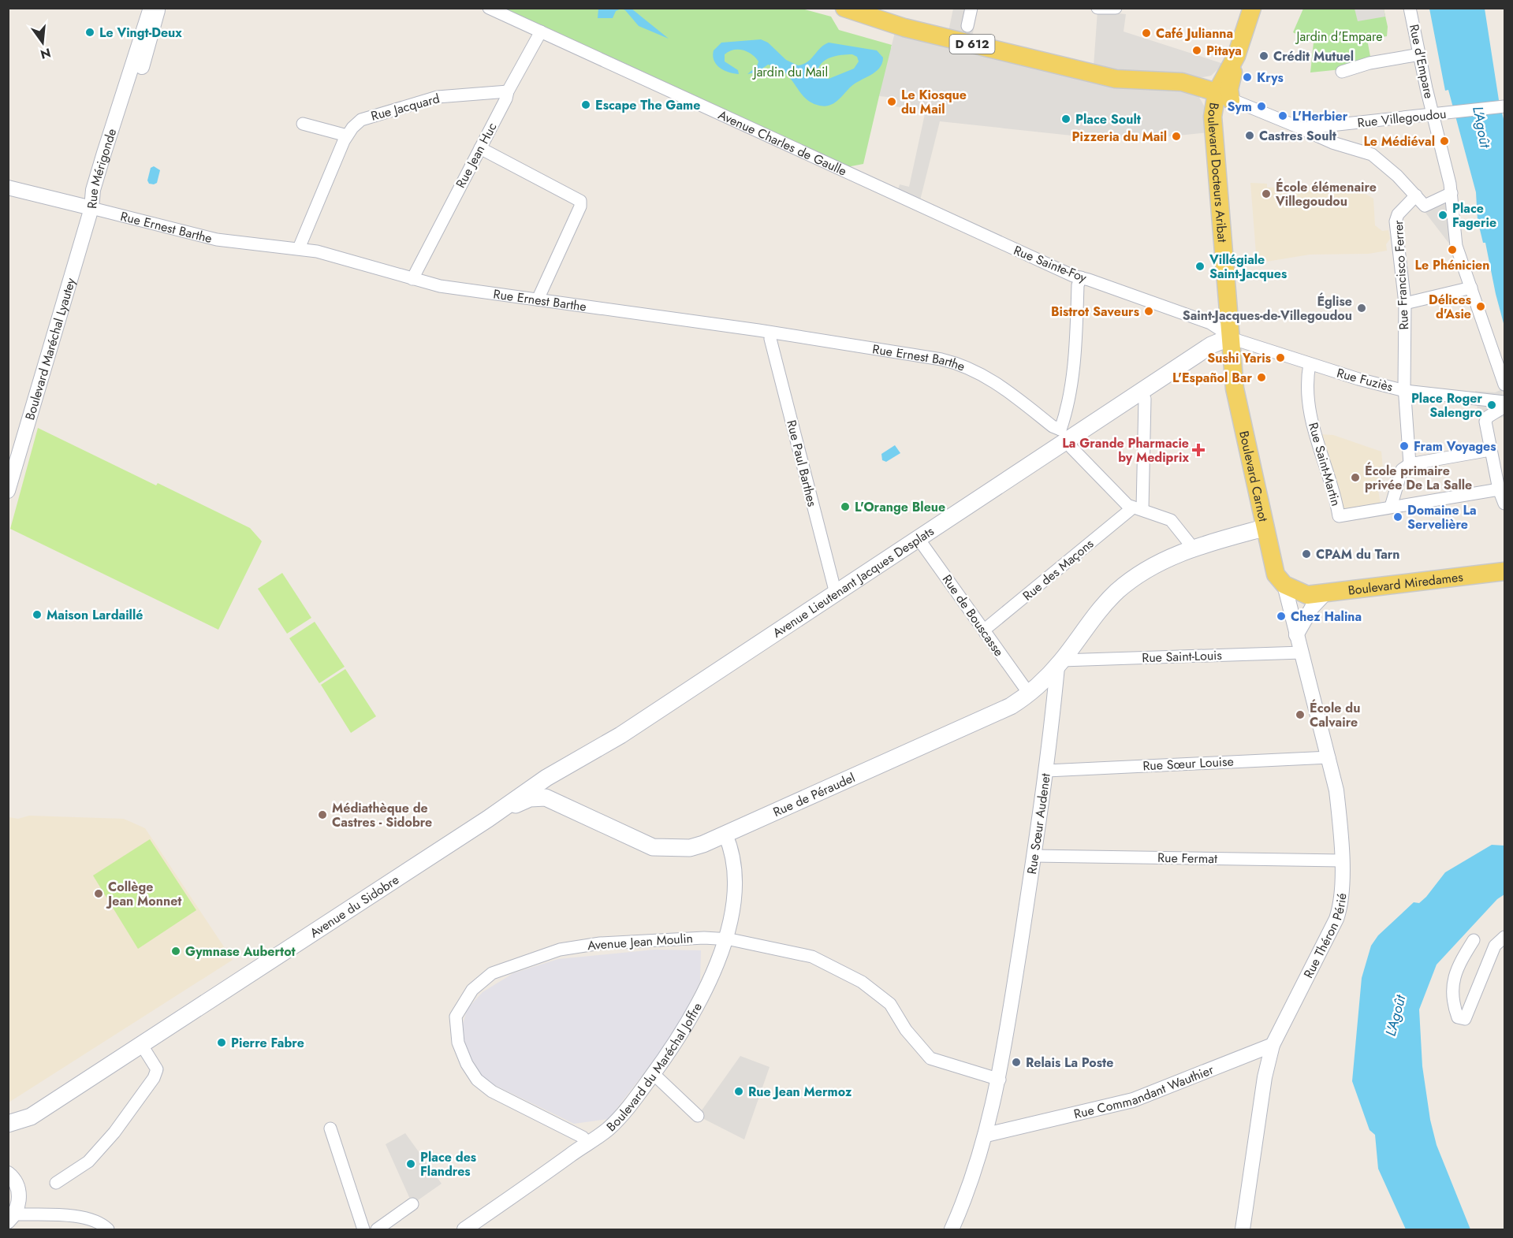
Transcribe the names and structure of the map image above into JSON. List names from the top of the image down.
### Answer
{
  "streets": {
    "main road": [
      "D 612",
      "Boulevard Docteurs Aribat",
      "Boulevard Carnot",
      "Avenue Lieutenant Jacques Desplats",
      "Boulevard Miredames",
      "Rue de Péraudel",
      "Avenue du Sidobre"
    ],
    "street": [
      "Rue d'Empare",
      "Rue Jacquard",
      "Rue Villegoudou",
      "Avenue Charles de Gaulle",
      "Rue Jean Huc",
      "Rue Mérigonde",
      "Rue Ernest Barthe",
      "Rue Sainte-Foy",
      "Rue Francisco Ferrer",
      "Boulevard Maréchal Lyautey",
      "Rue Fuziès",
      "Rue Paul Barthes",
      "Rue Saint-Martin",
      "Rue des Maçons",
      "Rue de Bouscasse",
      "Rue Saint-Louis",
      "Rue Sœur Louise",
      "Rue Sœur Audenet",
      "Rue Fermat",
      "Rue Théron Périé",
      "Avenue Jean Moulin",
      "Boulevard du Maréchal Joffre",
      "Rue Commandant Wauthier"
    ]
  },
  "crossings": [
    ["D 612", "Rue Villegoudou"],
    ["D 612", "Boulevard Docteurs Aribat"],
    ["Rue d'Empare", "Rue Villegoudou"],
    ["Rue Jacquard", "Rue Jean Huc"],
    ["Rue Jacquard", "Rue Ernest Barthe"],
    ["Rue Villegoudou", "Boulevard Docteurs Aribat"],
    ["Avenue Charles de Gaulle", "Rue Jean Huc"],
    ["Avenue Charles de Gaulle", "Rue Sainte-Foy"],
    ["Rue Jean Huc", "Rue Ernest Barthe"],
    ["Rue Mérigonde", "Rue Ernest Barthe"],
    ["Rue Mérigonde", "Boulevard Maréchal Lyautey"],
    ["Boulevard Docteurs Aribat", "Rue Sainte-Foy"],
    ["Boulevard Docteurs Aribat", "Rue Fuziès"],
    ["Boulevard Docteurs Aribat", "Boulevard Carnot"],
    ["Boulevard Docteurs Aribat", "Avenue Lieutenant Jacques Desplats"],
    ["Rue Ernest Barthe", "Boulevard Maréchal Lyautey"],
    ["Rue Ernest Barthe", "Rue Paul Barthes"],
    ["Rue Ernest Barthe", "Rue des Maçons"],
    ["Rue Sainte-Foy", "Rue Fuziès"],
    ["Rue Sainte-Foy", "Boulevard Carnot"],
    ["Rue Sainte-Foy", "Avenue Lieutenant Jacques Desplats"],
    ["Rue Francisco Ferrer", "Rue Fuziès"],
    ["Rue Fuziès", "Rue Saint-Martin"],
    ["Rue Fuziès", "Boulevard Carnot"],
    ["Rue Fuziès", "Avenue Lieutenant Jacques Desplats"],
    ["Rue Paul Barthes", "Avenue Lieutenant Jacques Desplats"],
    ["Boulevard Carnot", "Avenue Lieutenant Jacques Desplats"],
    ["Boulevard Carnot", "Rue Théron Périé"],
    ["Rue des Maçons", "Rue de Bouscasse"],
    ["Avenue Lieutenant Jacques Desplats", "Rue de Bouscasse"],
    ["Avenue Lieutenant Jacques Desplats", "Avenue du Sidobre"],
    ["Rue de Bouscasse", "Rue de Péraudel"],
    ["Rue Saint-Louis", "Rue de Péraudel"],
    ["Rue Saint-Louis", "Rue Sœur Audenet"],
    ["Rue Saint-Louis", "Rue Théron Périé"],
    ["Rue Sœur Louise", "Rue Sœur Audenet"],
    ["Rue Sœur Louise", "Rue Théron Périé"],
    ["Rue de Péraudel", "Rue Sœur Audenet"],
    ["Rue de Péraudel", "Avenue du Sidobre"],
    ["Rue de Péraudel", "Boulevard du Maréchal Joffre"],
    ["Rue Sœur Audenet", "Rue Fermat"],
    ["Rue Sœur Audenet", "Avenue Jean Moulin"],
    ["Rue Sœur Audenet", "Rue Commandant Wauthier"],
    ["Rue Fermat", "Rue Théron Périé"],
    ["Rue Théron Périé", "Rue Commandant Wauthier"],
    ["Avenue Jean Moulin", "Boulevard du Maréchal Joffre"]
  ],
  "water": ["L'Agoût"],
  "parks": ["Jardin d'Empare", "Jardin du Mail"],
  "places": {
    "other": [
      "Le Vingt-Deux",
      "Café Julianna",
      "Pitaya",
      "Crédit Mutuel",
      "Krys",
      "Le Kiosque du Mail",
      "Escape The Game",
      "Sym",
      "L'Herbier",
      "Place Soult",
      "Castres Soult",
      "Pizzeria du Mail",
      "Le Médiéval",
      "École élémenaire Villegoudou",
      "Place Fagerie",
      "Le Phénicien",
      "Villégiale Saint-Jacques",
      "Délices d'Asie",
      "Église Saint-Jacques-de-Villegoudou",
      "Bistrot Saveurs",
      "Sushi Yaris",
      "L'Español Bar",
      "Place Roger Salengro",
      "Fram Voyages",
      "École primaire privée De La Salle",
      "L'Orange Bleue",
      "Domaine La Servelière",
      "CPAM du Tarn",
      "Maison Lardaillé",
      "Chez Halina",
      "École du Calvaire",
      "Médiathèque de Castres - Sidobre",
      "Collège Jean Monnet",
      "Gymnase Aubertot",
      "Pierre Fabre",
      "Relais La Poste",
      "Rue Jean Mermoz",
      "Place des Flandres"
    ],
    "health": ["La Grande Pharmacie by Mediprix"]
  },
  "north": "bottom"
}
